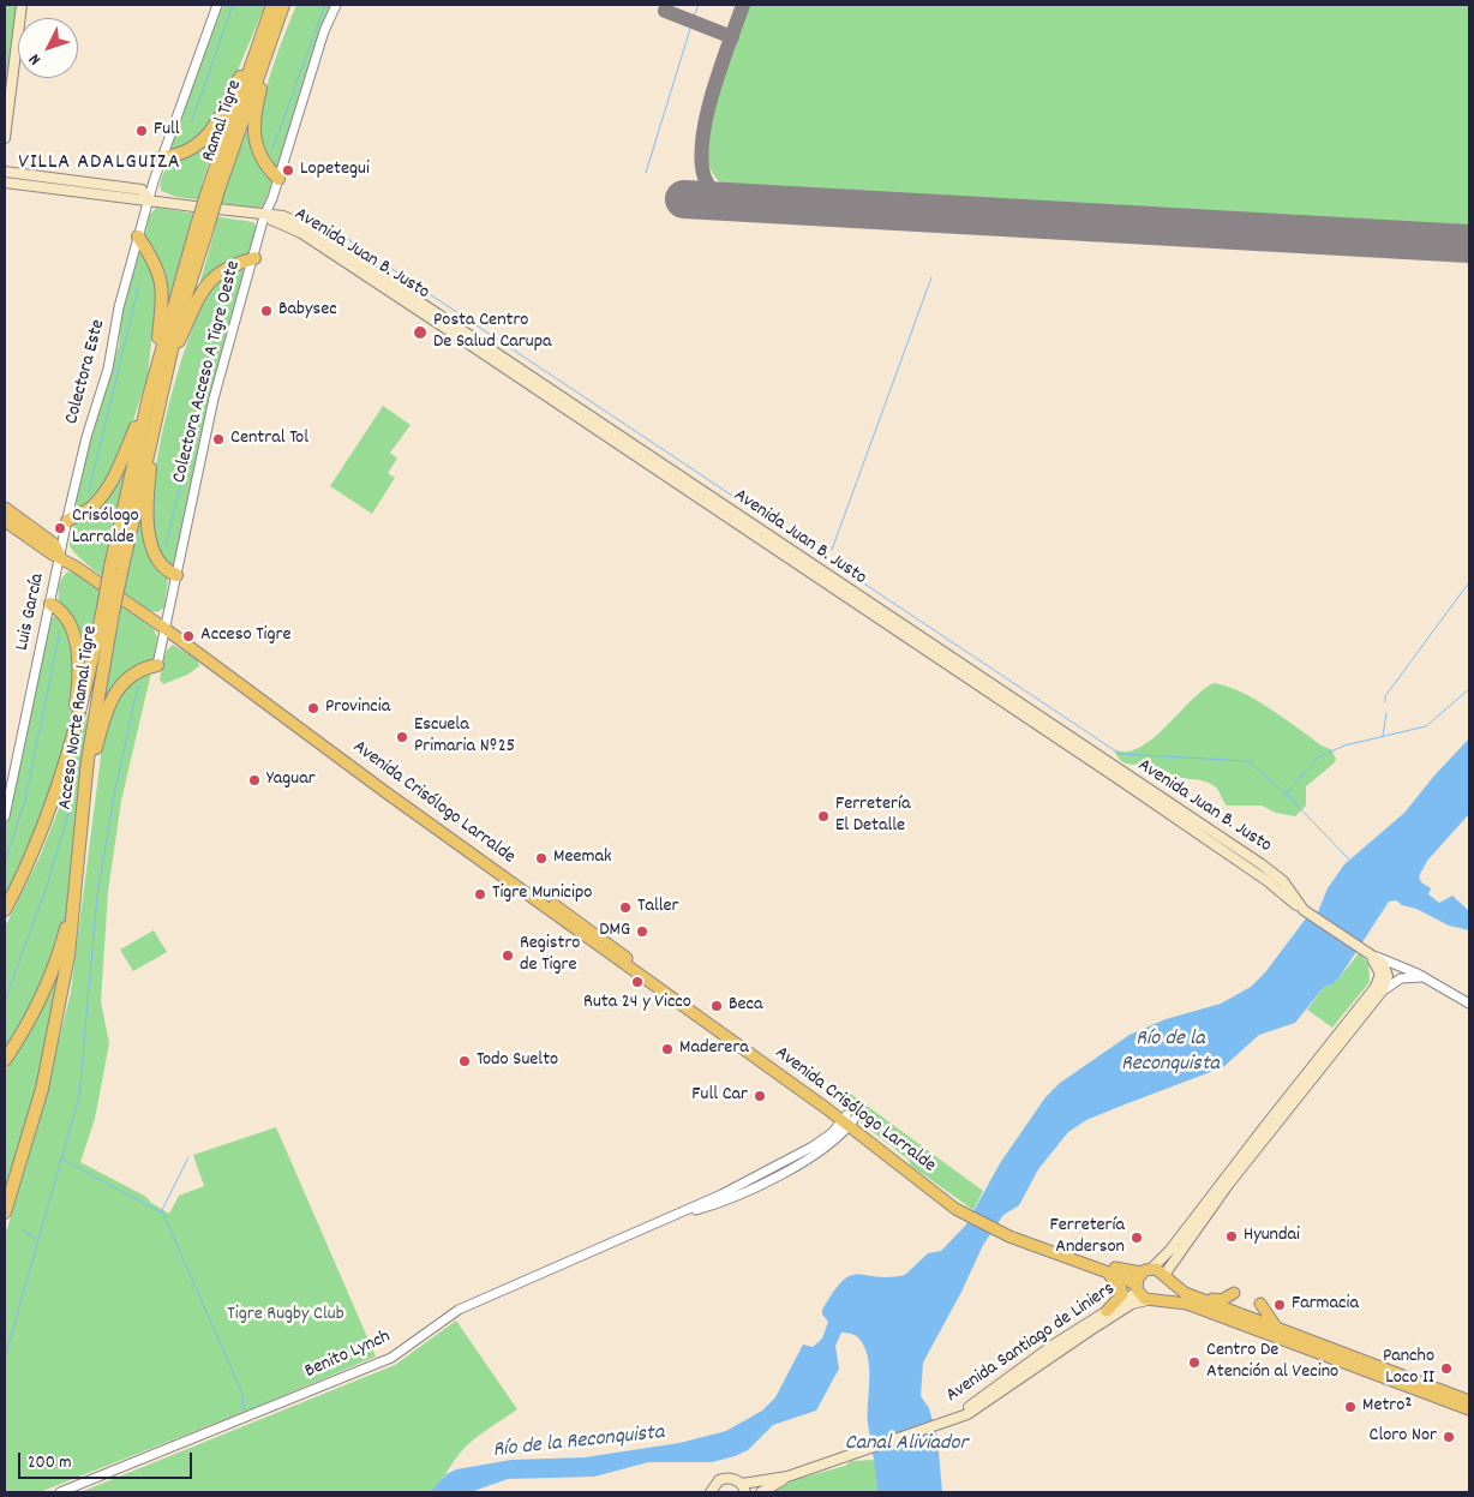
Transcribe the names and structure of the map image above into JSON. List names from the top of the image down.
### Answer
{
  "streets": {
    "highway": ["Ramal Tigre", "Acceso Norte Ramal Tigre"],
    "main road": ["Avenida Juan B. Justo", "Avenida Crisólogo Larralde", "Avenida Santiago de Liniers"],
    "street": [
      "Colectora Este",
      "Colectora Acceso A Tigre Oeste",
      "Luis García",
      "Benito Lynch"
    ]
  },
  "crossings": [
    ["Ramal Tigre", "Acceso Norte Ramal Tigre"],
    ["Avenida Juan B. Justo", "Colectora Acceso A Tigre Oeste"],
    ["Colectora Este", "Luis García"],
    ["Colectora Este", "Avenida Crisólogo Larralde"],
    ["Colectora Acceso A Tigre Oeste", "Avenida Crisólogo Larralde"],
    ["Luis García", "Avenida Crisólogo Larralde"],
    ["Avenida Crisólogo Larralde", "Avenida Santiago de Liniers"],
    ["Avenida Crisólogo Larralde", "Benito Lynch"]
  ],
  "districts": ["VILLA ADALGUIZA"],
  "water": ["Río de la Reconquista", "Canal Aliviador"],
  "parks": ["Tigre Rugby Club"],
  "places": [
    "Full",
    "Lopetegui",
    "Babysec",
    "Posta Centro De Salud Carupa",
    "Central Tol",
    "Crisólogo Larralde",
    "Acceso Tigre",
    "Provincia",
    "Escuela Primaria Nº25",
    "Yaguar",
    "Ferretería El Detalle",
    "Meemak",
    "Tigre Municipo",
    "Taller",
    "DMG",
    "Registro de Tigre",
    "Ruta 24 y Vicco",
    "Beca",
    "Maderera",
    "Todo Suelto",
    "Full Car",
    "Hyundai",
    "Ferretería Anderson",
    "Farmacia",
    "Centro De Atención al Vecino",
    "Pancho Loco II",
    "Metro²",
    "Cloro Nor"
  ],
  "scale_bar": "200 m",
  "north": "bottom left"
}
